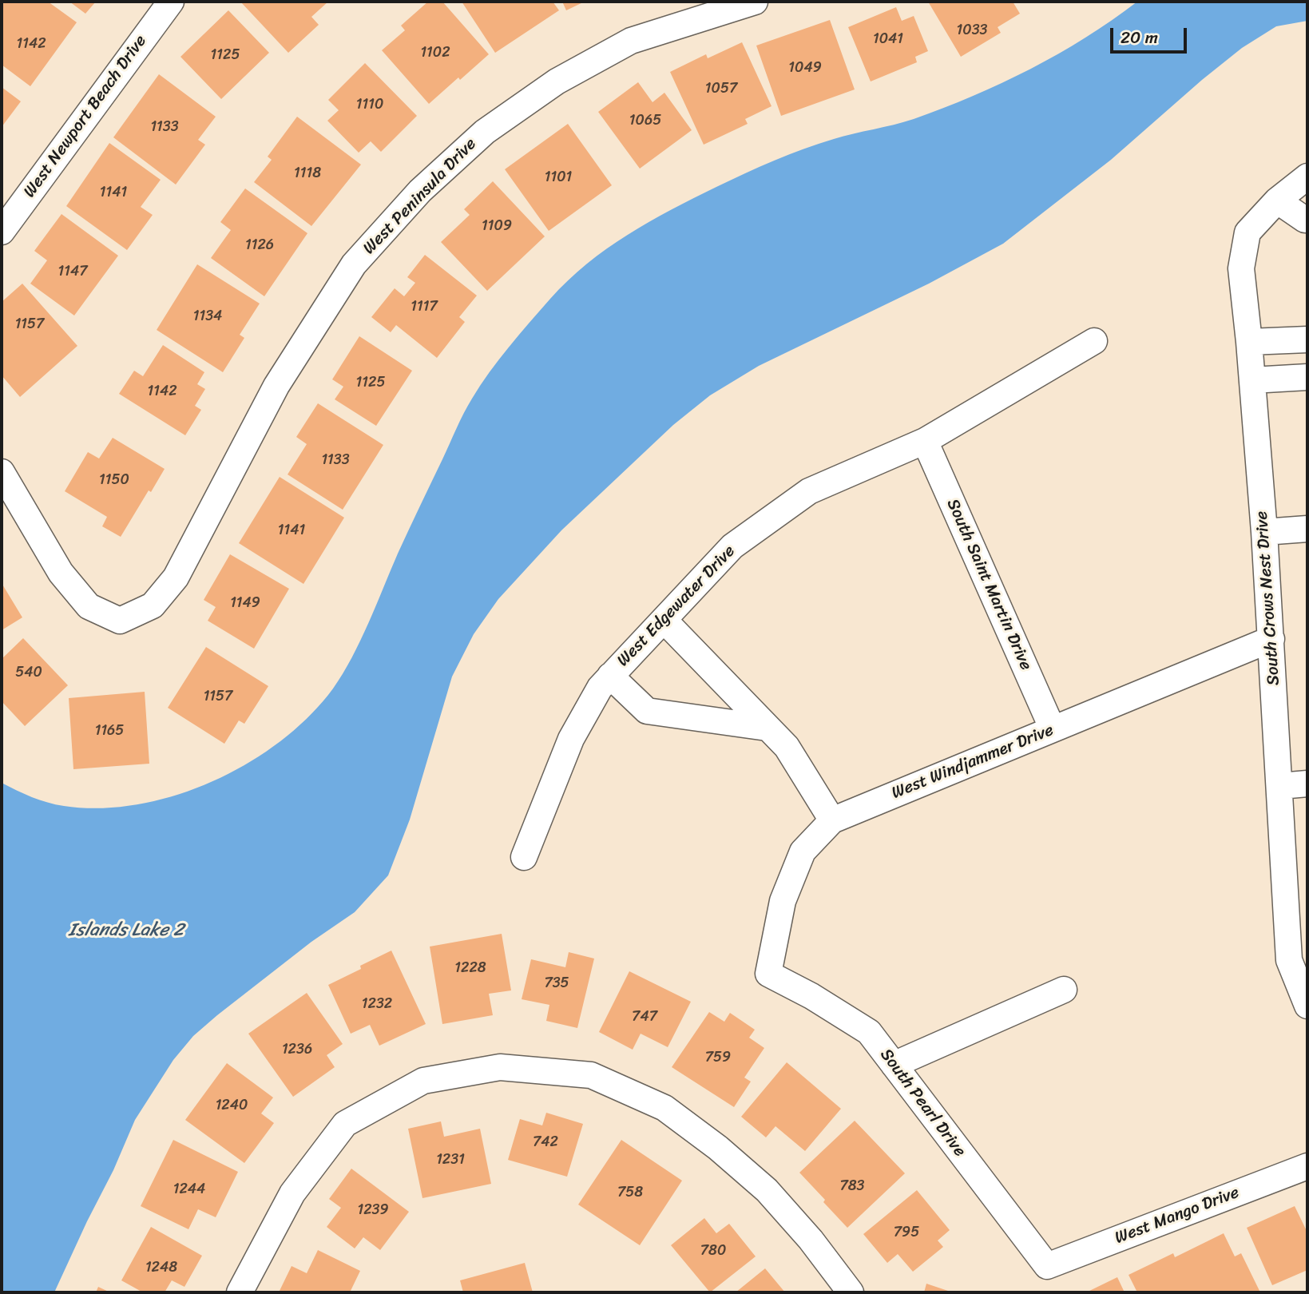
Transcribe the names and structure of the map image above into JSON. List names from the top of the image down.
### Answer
{
  "streets": {
    "street": [
      "West Newport Beach Drive",
      "West Peninsula Drive",
      "South Saint Martin Drive",
      "South Crows Nest Drive",
      "West Edgewater Drive",
      "West Windjammer Drive",
      "South Pearl Drive",
      "West Mango Drive"
    ]
  },
  "crossings": [
    ["South Saint Martin Drive", "West Edgewater Drive"],
    ["South Saint Martin Drive", "West Windjammer Drive"],
    ["South Crows Nest Drive", "West Windjammer Drive"],
    ["West Windjammer Drive", "South Pearl Drive"],
    ["South Pearl Drive", "West Mango Drive"]
  ],
  "water": ["Islands Lake 2"],
  "house_numbers": [
    "1033",
    "1041",
    "1142",
    "1102",
    "1125",
    "1049",
    "1057",
    "1110",
    "1065",
    "1133",
    "1118",
    "1101",
    "1141",
    "1109",
    "1126",
    "1147",
    "1117",
    "1134",
    "1157",
    "1125",
    "1142",
    "1133",
    "1150",
    "1141",
    "1149",
    "540",
    "1157",
    "1165",
    "1228",
    "735",
    "1232",
    "747",
    "1236",
    "759",
    "1240",
    "742",
    "1231",
    "783",
    "1244",
    "758",
    "1239",
    "795",
    "780",
    "1248"
  ],
  "scale_bar": "20 m"
}
